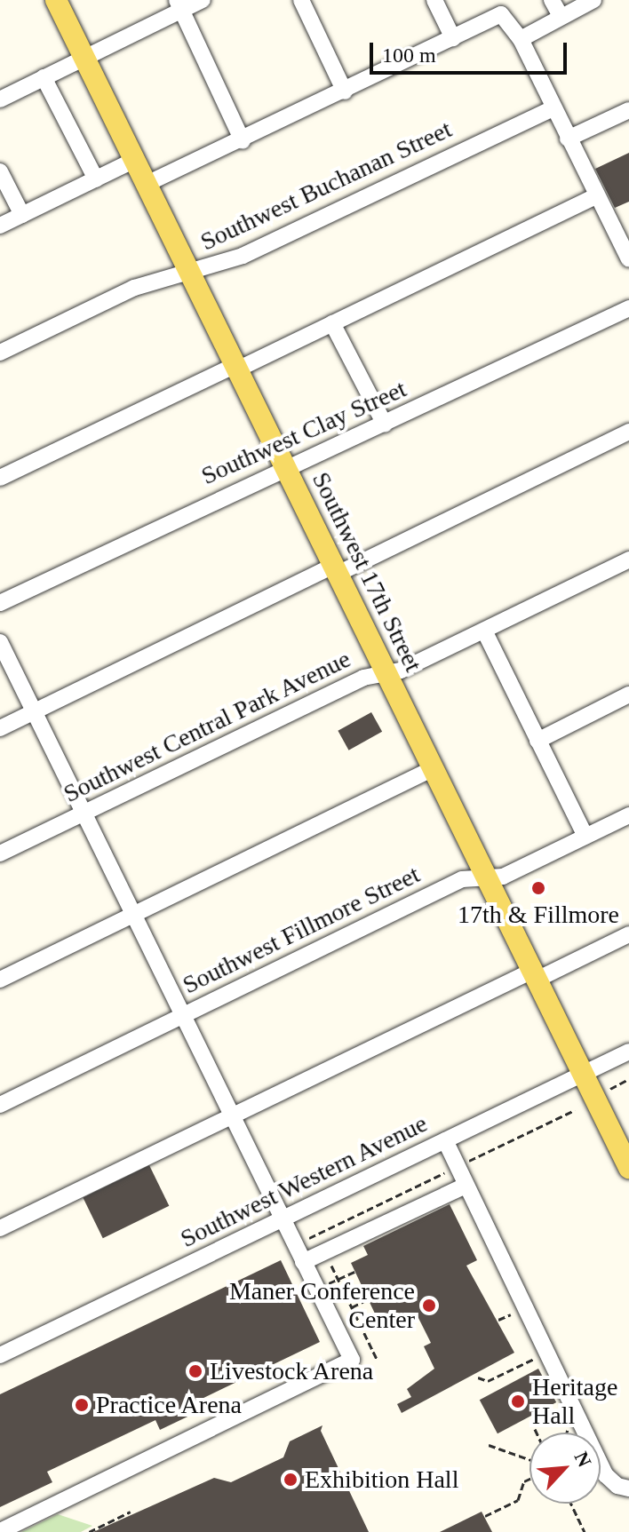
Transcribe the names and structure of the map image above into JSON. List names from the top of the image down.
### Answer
{
  "streets": {
    "main road": ["Southwest 17th Street"],
    "street": [
      "Southwest Buchanan Street",
      "Southwest Clay Street",
      "Southwest Central Park Avenue",
      "Southwest Fillmore Street",
      "Southwest Western Avenue"
    ]
  },
  "crossings": [
    ["Southwest Buchanan Street", "Southwest 17th Street"],
    ["Southwest Clay Street", "Southwest 17th Street"],
    ["Southwest 17th Street", "Southwest Central Park Avenue"],
    ["Southwest 17th Street", "Southwest Fillmore Street"],
    ["Southwest 17th Street", "Southwest Western Avenue"]
  ],
  "places": [
    "17th & Fillmore",
    "Maner Conference Center",
    "Livestock Arena",
    "Heritage Hall",
    "Practice Arena",
    "Exhibition Hall"
  ],
  "scale_bar": "100 m",
  "north": "top right"
}
